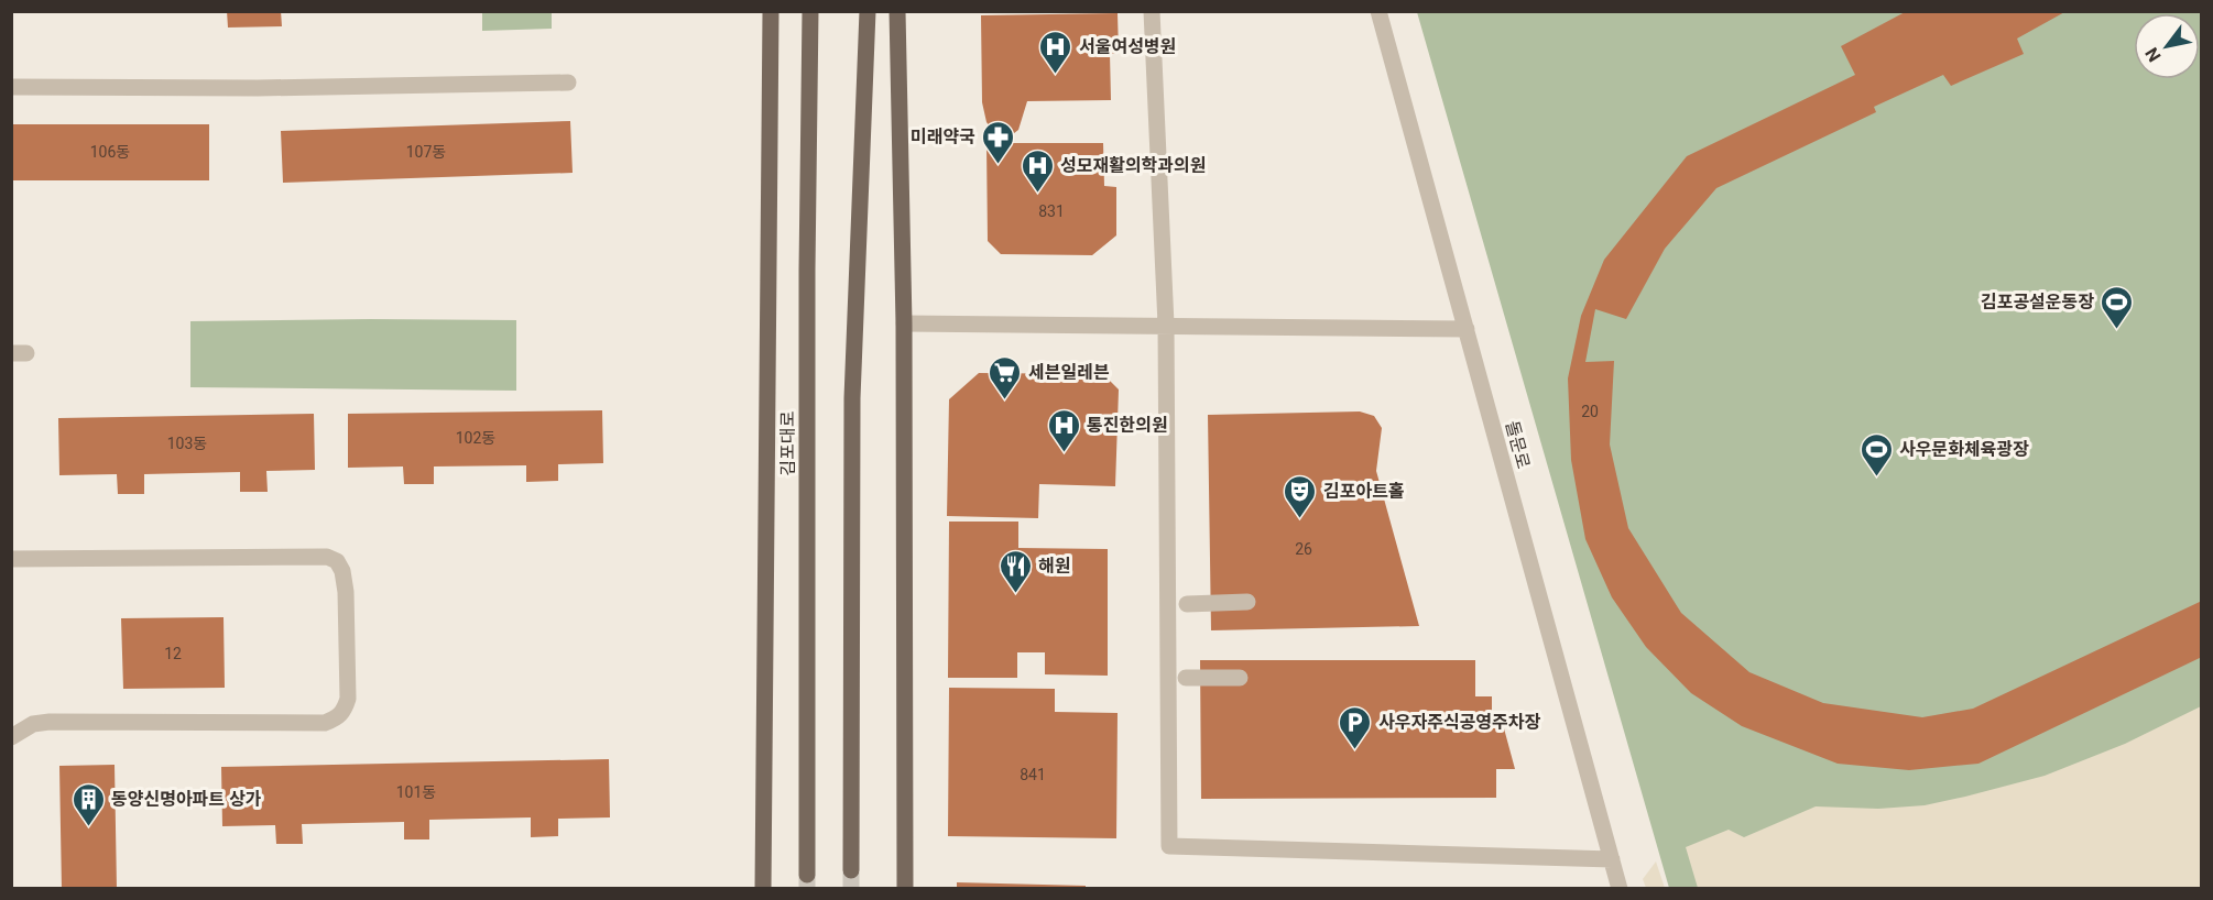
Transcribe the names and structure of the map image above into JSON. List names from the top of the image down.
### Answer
{
  "streets": {
    "main road": ["김포대로"],
    "street": ["돌문로"]
  },
  "places": {
    "hospital": ["서울여성병원", "성모재활의학과의원", "통진한의원"],
    "pharmacy": ["미래약국"],
    "sports": ["김포공설운동장", "사우문화체육광장"],
    "supermarket": ["세븐일레븐"],
    "theatre": ["김포아트홀"],
    "restaurant": ["해원"],
    "parking": ["사우자주식공영주차장"],
    "building": ["동양신명아파트 상가"]
  },
  "house_numbers": [
    "106동",
    "107동",
    "831",
    "20",
    "102동",
    "103동",
    "26",
    "12",
    "841",
    "101동"
  ],
  "north": "bottom left"
}
